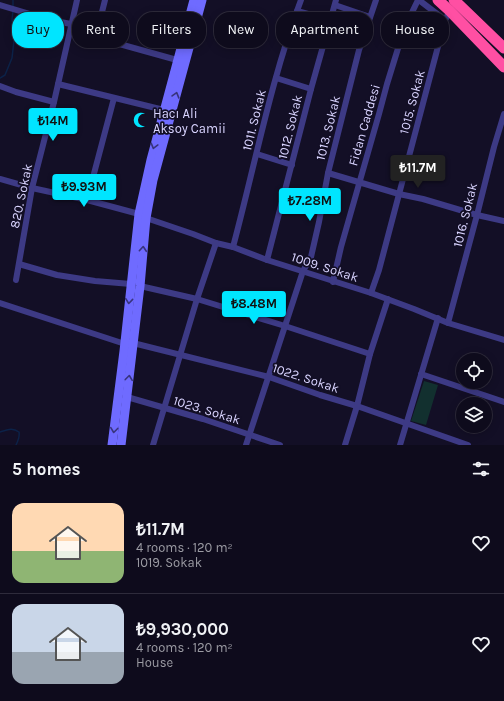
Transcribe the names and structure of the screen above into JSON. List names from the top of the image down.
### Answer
{
  "streets": {
    "street": [
      "1015. Sokak",
      "1011. Sokak",
      "Fidan Caddesi",
      "1012. Sokak",
      "1013. Sokak",
      "820. Sokak",
      "1016. Sokak",
      "1009. Sokak",
      "1022. Sokak",
      "1023. Sokak"
    ]
  },
  "crossings": [
    ["1015. Sokak", "1009. Sokak"],
    ["1011. Sokak", "1009. Sokak"],
    ["Fidan Caddesi", "1009. Sokak"],
    ["1012. Sokak", "1009. Sokak"],
    ["1013. Sokak", "1009. Sokak"],
    ["1013. Sokak", "1022. Sokak"],
    ["1013. Sokak", "1023. Sokak"],
    ["820. Sokak", "1009. Sokak"],
    ["1016. Sokak", "1009. Sokak"]
  ],
  "places": {
    "mosque": ["Hacı Ali Aksoy Camii"]
  },
  "page": {
    "chip": [
      "Buy",
      "Rent",
      "Filters",
      "New",
      "Apartment",
      "House"
    ],
    "price": [
      "₺14M",
      "₺11.7M",
      "₺9.93M",
      "₺7.28M",
      "₺8.48M"
    ],
    "heading": "5 homes",
    "list": [
      {
        "name": "₺11.7M",
        "note": "4 rooms · 120 m² · 1019. Sokak"
      },
      {
        "name": "₺9,930,000",
        "note": "4 rooms · 120 m² · House"
      }
    ]
  }
}
